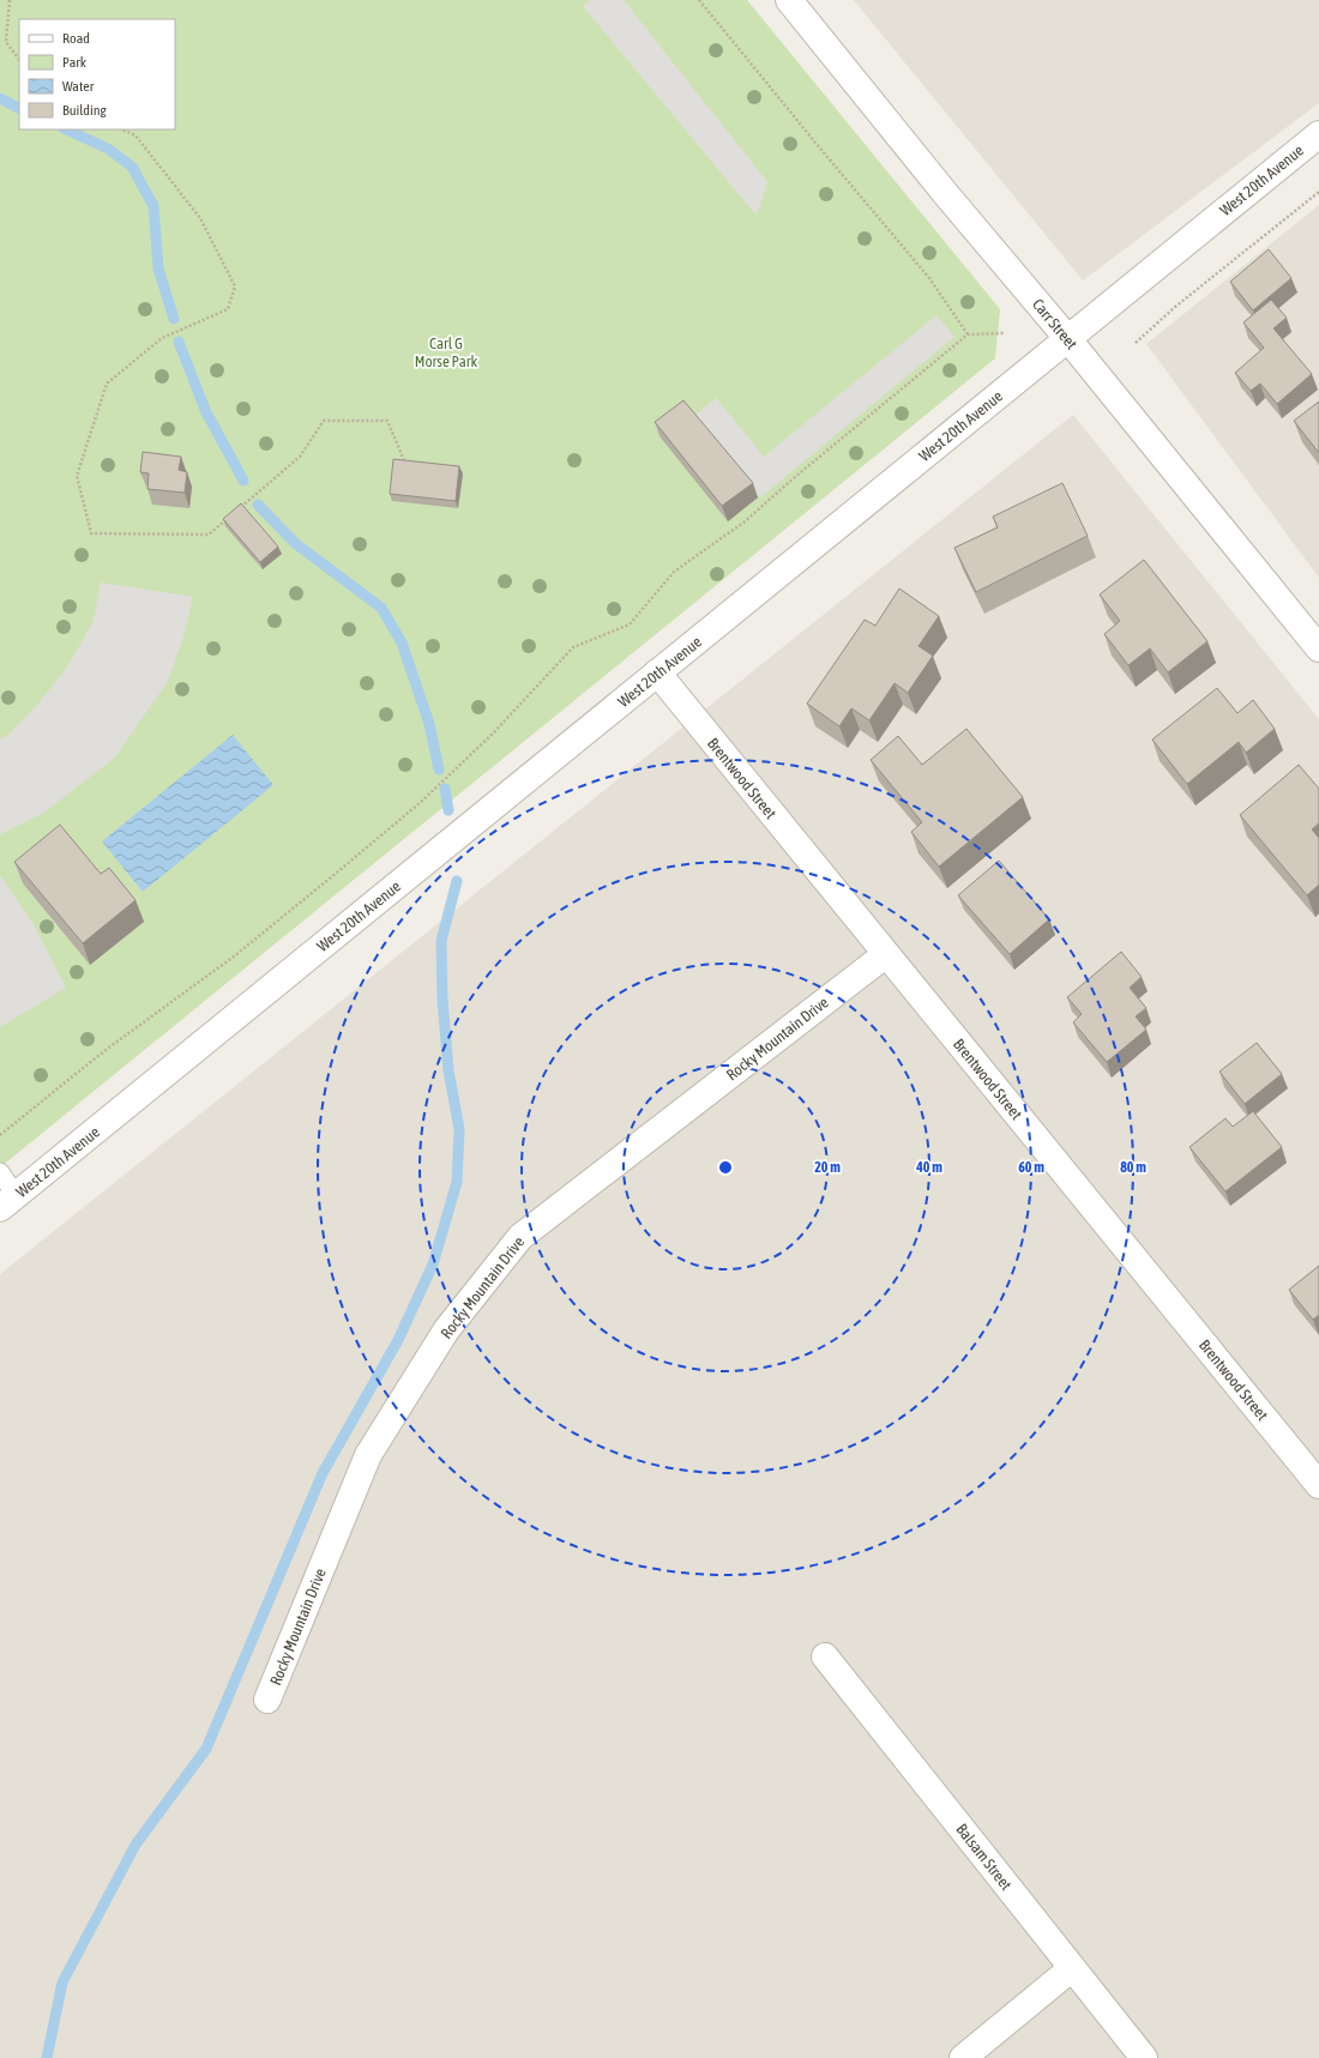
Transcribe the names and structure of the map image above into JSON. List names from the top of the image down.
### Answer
{
  "streets": {
    "street": [
      "West 20th Avenue",
      "Carr Street",
      "Brentwood Street",
      "Rocky Mountain Drive",
      "Balsam Street"
    ]
  },
  "crossings": [
    ["West 20th Avenue", "Carr Street"],
    ["West 20th Avenue", "Brentwood Street"],
    ["Brentwood Street", "Rocky Mountain Drive"]
  ],
  "parks": ["Carl G Morse Park"],
  "legend": [
    "Road",
    "Park",
    "Water",
    "Building"
  ],
  "rings": [
    "20 m",
    "40 m",
    "60 m",
    "80 m"
  ]
}
